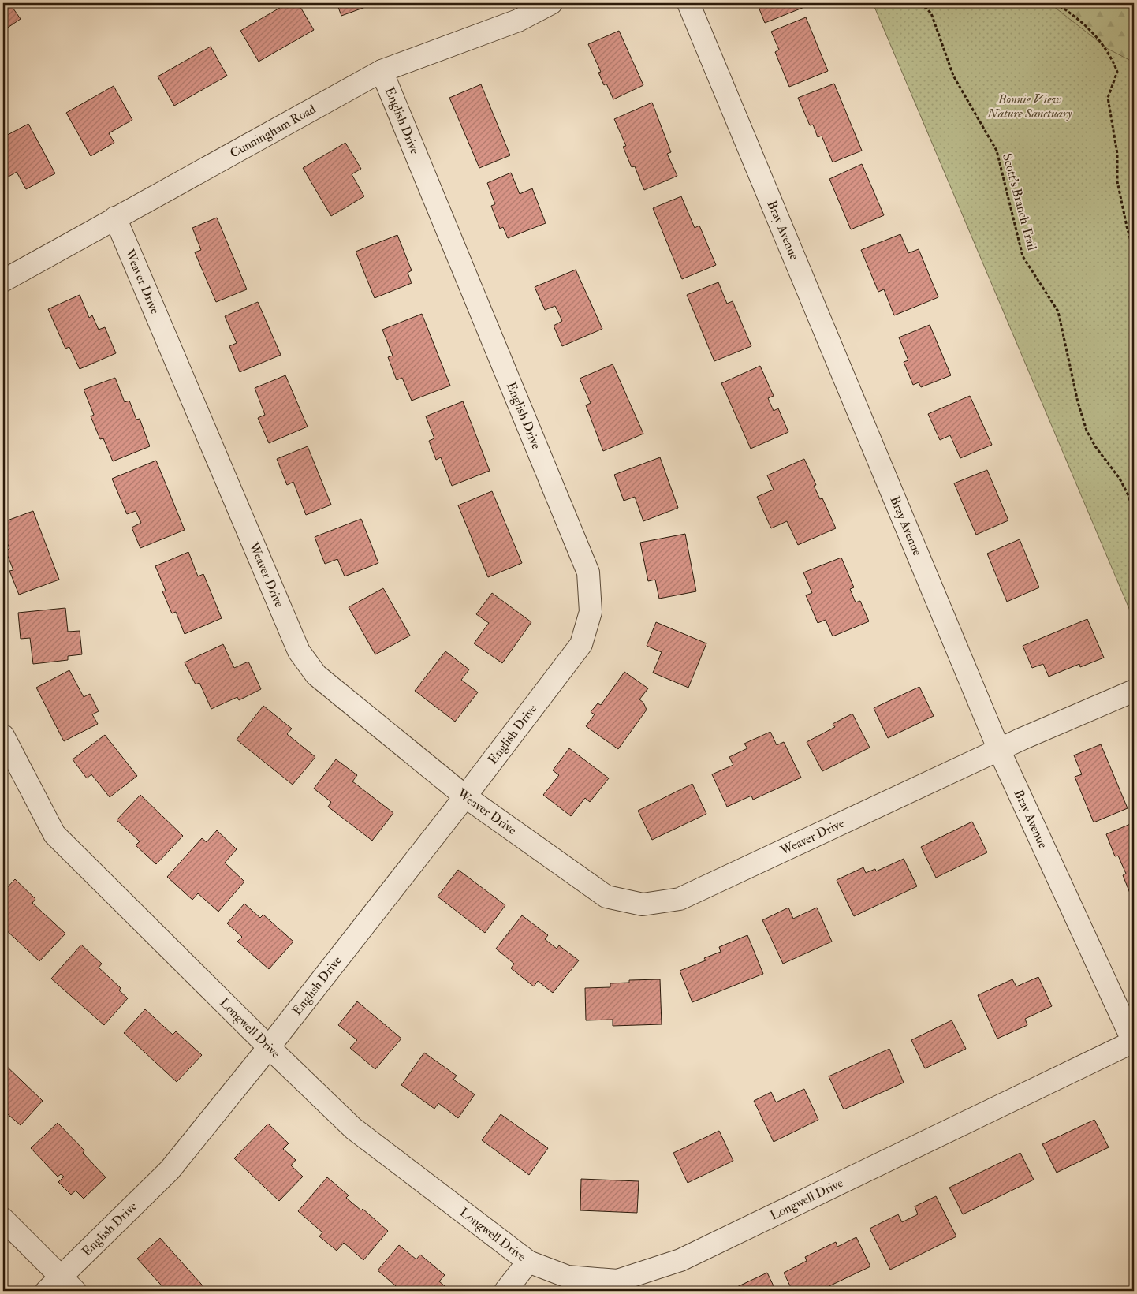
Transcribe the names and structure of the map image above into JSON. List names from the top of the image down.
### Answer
{
  "streets": {
    "street": [
      "English Drive",
      "Cunningham Road",
      "Bray Avenue",
      "Weaver Drive",
      "Longwell Drive"
    ],
    "path": ["Scott's Branch Trail"]
  },
  "crossings": [
    ["English Drive", "Cunningham Road"],
    ["English Drive", "Weaver Drive"],
    ["English Drive", "Longwell Drive"],
    ["Cunningham Road", "Weaver Drive"],
    ["Bray Avenue", "Weaver Drive"],
    ["Bray Avenue", "Longwell Drive"]
  ],
  "parks": ["Bonnie View Nature Sanctuary"]
}
